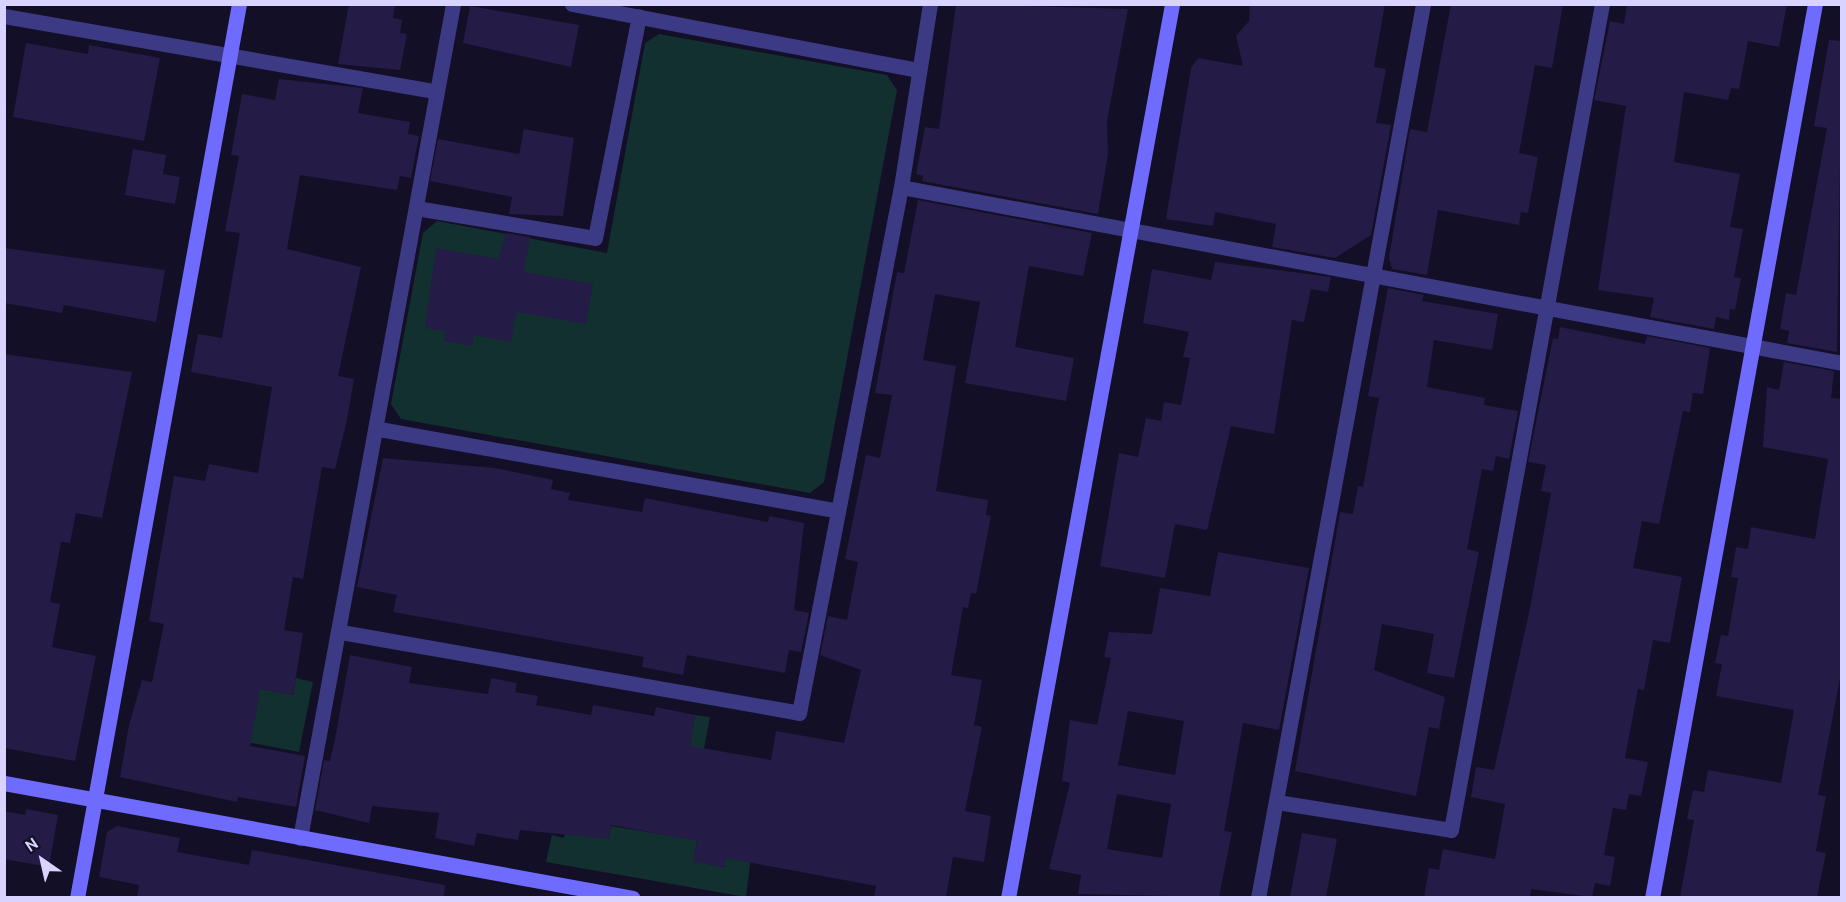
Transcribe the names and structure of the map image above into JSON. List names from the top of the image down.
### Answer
{
  "north": "top left"
}
